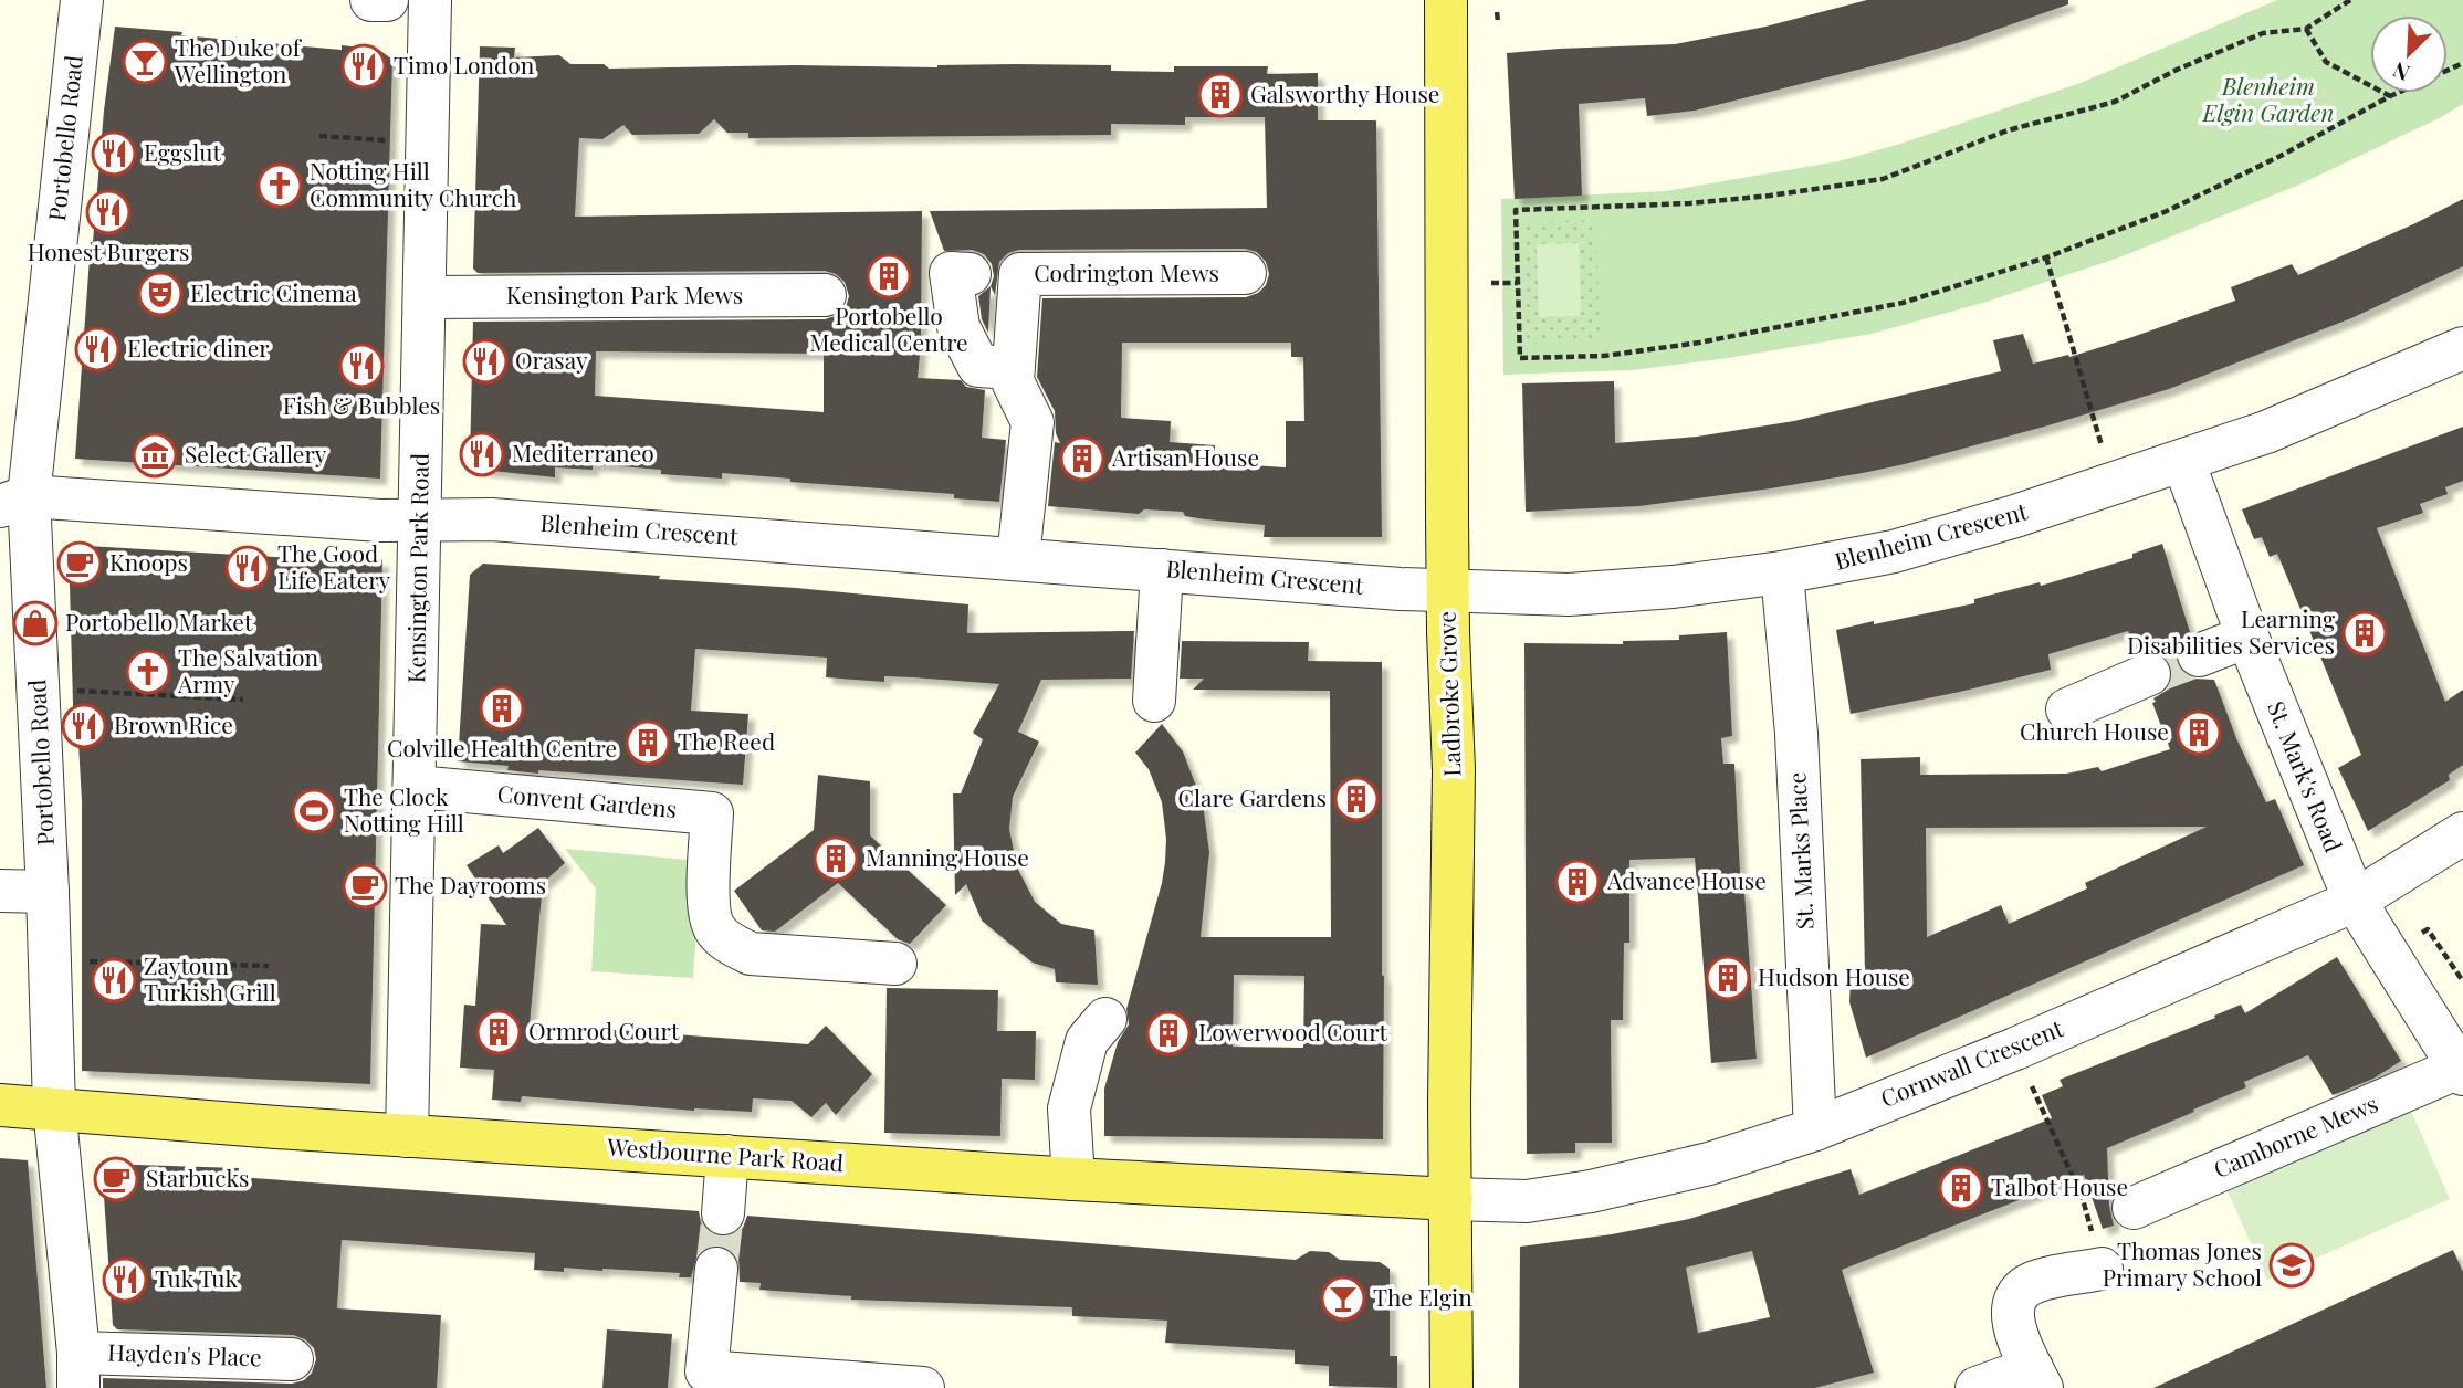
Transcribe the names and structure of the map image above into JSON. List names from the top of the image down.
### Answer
{
  "streets": {
    "main road": ["Ladbroke Grove", "Westbourne Park Road"],
    "street": [
      "Portobello Road",
      "Codrington Mews",
      "Kensington Park Mews",
      "Blenheim Crescent",
      "Kensington Park Road",
      "St. Mark's Road",
      "Convent Gardens",
      "St. Marks Place",
      "Cornwall Crescent",
      "Camborne Mews",
      "Hayden's Place"
    ]
  },
  "crossings": [
    ["Portobello Road", "Blenheim Crescent"],
    ["Portobello Road", "Westbourne Park Road"],
    ["Portobello Road", "Hayden's Place"],
    ["Codrington Mews", "Blenheim Crescent"],
    ["Kensington Park Mews", "Kensington Park Road"],
    ["Blenheim Crescent", "Kensington Park Road"],
    ["Blenheim Crescent", "Ladbroke Grove"],
    ["Blenheim Crescent", "St. Mark's Road"],
    ["Blenheim Crescent", "St. Marks Place"],
    ["Kensington Park Road", "Convent Gardens"],
    ["Kensington Park Road", "Westbourne Park Road"],
    ["Ladbroke Grove", "Cornwall Crescent"],
    ["Ladbroke Grove", "Westbourne Park Road"],
    ["St. Mark's Road", "Cornwall Crescent"],
    ["St. Mark's Road", "Camborne Mews"],
    ["St. Marks Place", "Cornwall Crescent"],
    ["Cornwall Crescent", "Westbourne Park Road"]
  ],
  "parks": ["Blenheim Elgin Garden"],
  "places": {
    "bar": ["The Duke of Wellington", "The Elgin"],
    "restaurant": [
      "Timo London",
      "Eggslut",
      "Honest Burgers",
      "Electric diner",
      "Orasay",
      "Fish & Bubbles",
      "Mediterraneo",
      "The Good Life Eatery",
      "Brown Rice",
      "Zaytoun Turkish Grill",
      "Tuk Tuk"
    ],
    "building": [
      "Galsworthy House",
      "Portobello Medical Centre",
      "Artisan House",
      "Learning Disabilities Services",
      "Colville Health Centre",
      "Church House",
      "The Reed",
      "Clare Gardens",
      "Manning House",
      "Advance House",
      "Hudson House",
      "Ormrod Court",
      "Lowerwood Court",
      "Talbot House"
    ],
    "church": ["Notting Hill Community Church", "The Salvation Army"],
    "theatre": ["Electric Cinema"],
    "museum": ["Select Gallery"],
    "cafe": ["Knoops", "The Dayrooms", "Starbucks"],
    "shop": ["Portobello Market"],
    "sports": ["The Clock Notting Hill"],
    "school or university": ["Thomas Jones Primary School"]
  },
  "north": "bottom left"
}
